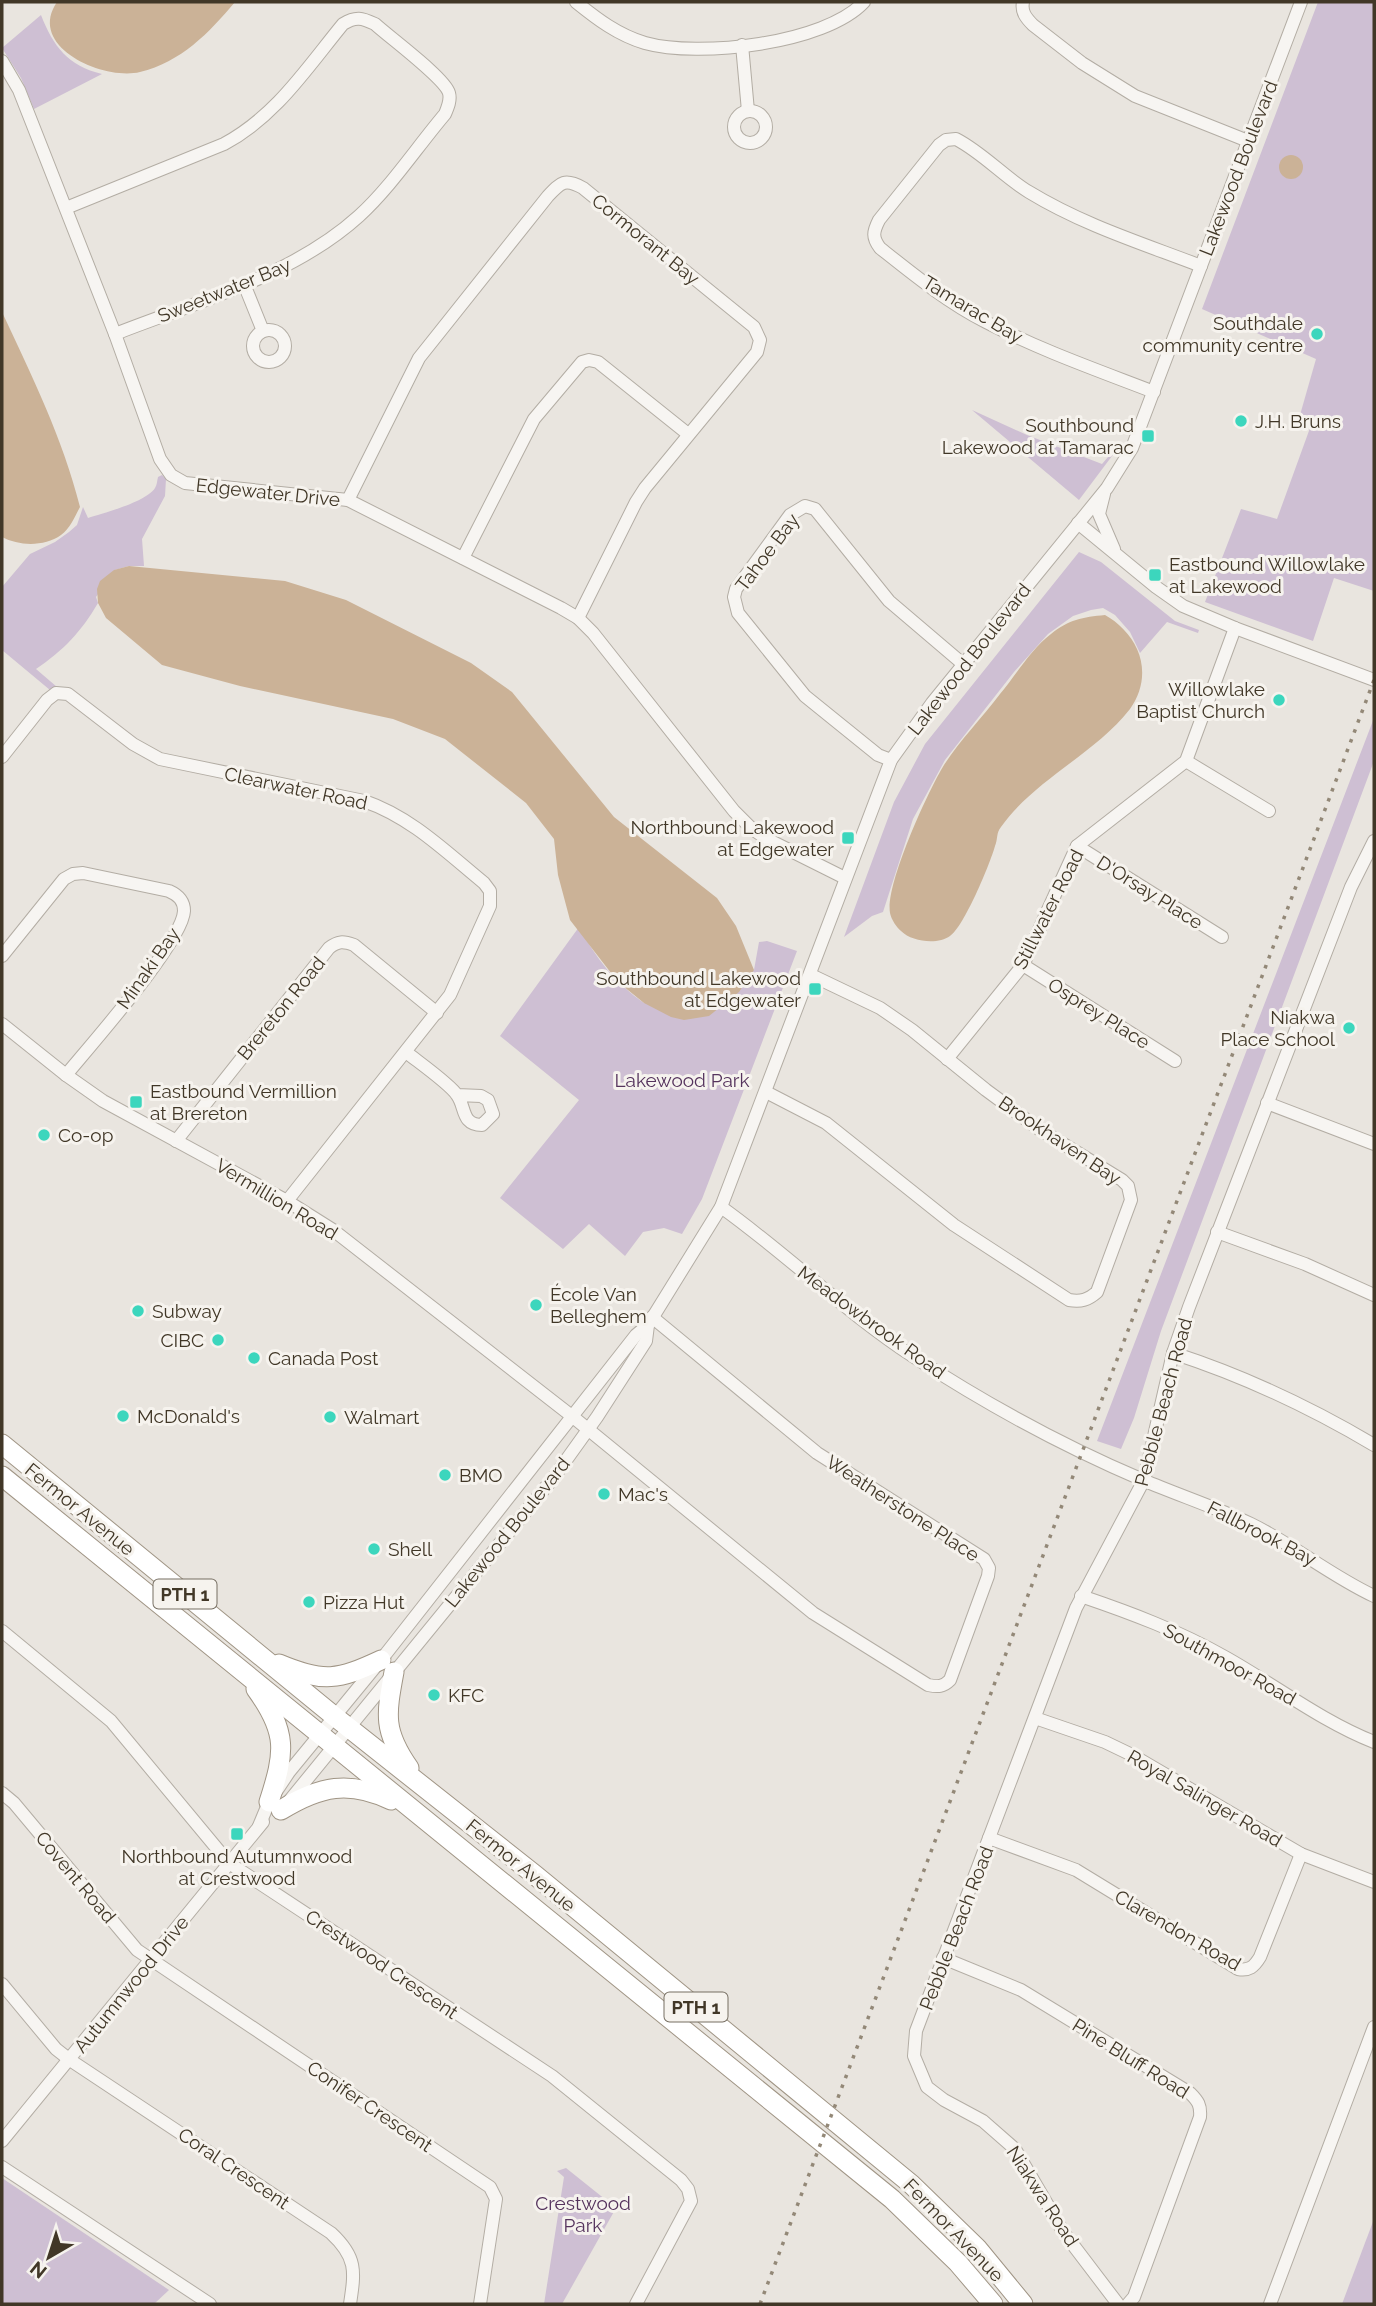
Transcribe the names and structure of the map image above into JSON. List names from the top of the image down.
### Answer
{
  "streets": {
    "highway": ["Fermor Avenue", "PTH 1"],
    "street": [
      "Lakewood Boulevard",
      "Cormorant Bay",
      "Sweetwater Bay",
      "Tamarac Bay",
      "Edgewater Drive",
      "Tahoe Bay",
      "Clearwater Road",
      "D'Orsay Place",
      "Stillwater Road",
      "Minaki Bay",
      "Brereton Road",
      "Osprey Place",
      "Brookhaven Bay",
      "Vermillion Road",
      "Meadowbrook Road",
      "Pebble Beach Road",
      "Weatherstone Place",
      "Fallbrook Bay",
      "Southmoor Road",
      "Royal Salinger Road",
      "Covent Road",
      "Clarendon Road",
      "Crestwood Crescent",
      "Autumnwood Drive",
      "Pine Bluff Road",
      "Conifer Crescent",
      "Coral Crescent",
      "Niakwa Road"
    ]
  },
  "crossings": [
    ["Lakewood Boulevard", "Tamarac Bay"],
    ["Lakewood Boulevard", "Edgewater Drive"],
    ["Lakewood Boulevard", "Tahoe Bay"],
    ["Lakewood Boulevard", "Brookhaven Bay"],
    ["Lakewood Boulevard", "Vermillion Road"],
    ["Lakewood Boulevard", "Meadowbrook Road"],
    ["Lakewood Boulevard", "Weatherstone Place"],
    ["Lakewood Boulevard", "Fermor Avenue"],
    ["Lakewood Boulevard", "Autumnwood Drive"],
    ["Cormorant Bay", "Edgewater Drive"],
    ["Sweetwater Bay", "Edgewater Drive"],
    ["Clearwater Road", "Brereton Road"],
    ["Clearwater Road", "Vermillion Road"],
    ["D'Orsay Place", "Stillwater Road"],
    ["Stillwater Road", "Osprey Place"],
    ["Stillwater Road", "Brookhaven Bay"],
    ["Minaki Bay", "Vermillion Road"],
    ["Brereton Road", "Vermillion Road"],
    ["Vermillion Road", "Weatherstone Place"],
    ["Meadowbrook Road", "Pebble Beach Road"],
    ["Meadowbrook Road", "Fallbrook Bay"],
    ["Pebble Beach Road", "Fallbrook Bay"],
    ["Pebble Beach Road", "Southmoor Road"],
    ["Pebble Beach Road", "Royal Salinger Road"],
    ["Pebble Beach Road", "Clarendon Road"],
    ["Pebble Beach Road", "Pine Bluff Road"],
    ["Pebble Beach Road", "Niakwa Road"],
    ["Fermor Avenue", "Autumnwood Drive"],
    ["Royal Salinger Road", "Clarendon Road"],
    ["Covent Road", "Autumnwood Drive"],
    ["Covent Road", "Conifer Crescent"],
    ["Crestwood Crescent", "Autumnwood Drive"],
    ["Autumnwood Drive", "Conifer Crescent"],
    ["Autumnwood Drive", "Coral Crescent"]
  ],
  "parks": ["Lakewood Park", "Crestwood Park"],
  "places": {
    "other": [
      "Southdale community centre",
      "J.H. Bruns",
      "Willowlake Baptist Church",
      "Niakwa Place School",
      "Co-op",
      "École Van Belleghem",
      "Subway",
      "CIBC",
      "Canada Post",
      "McDonald's",
      "Walmart",
      "BMO",
      "Mac's",
      "Shell",
      "Pizza Hut",
      "KFC"
    ],
    "transit": [
      "Southbound Lakewood at Tamarac",
      "Eastbound Willowlake at Lakewood",
      "Northbound Lakewood at Edgewater",
      "Southbound Lakewood at Edgewater",
      "Eastbound Vermillion at Brereton",
      "Northbound Autumnwood at Crestwood"
    ]
  },
  "north": "bottom left"
}
